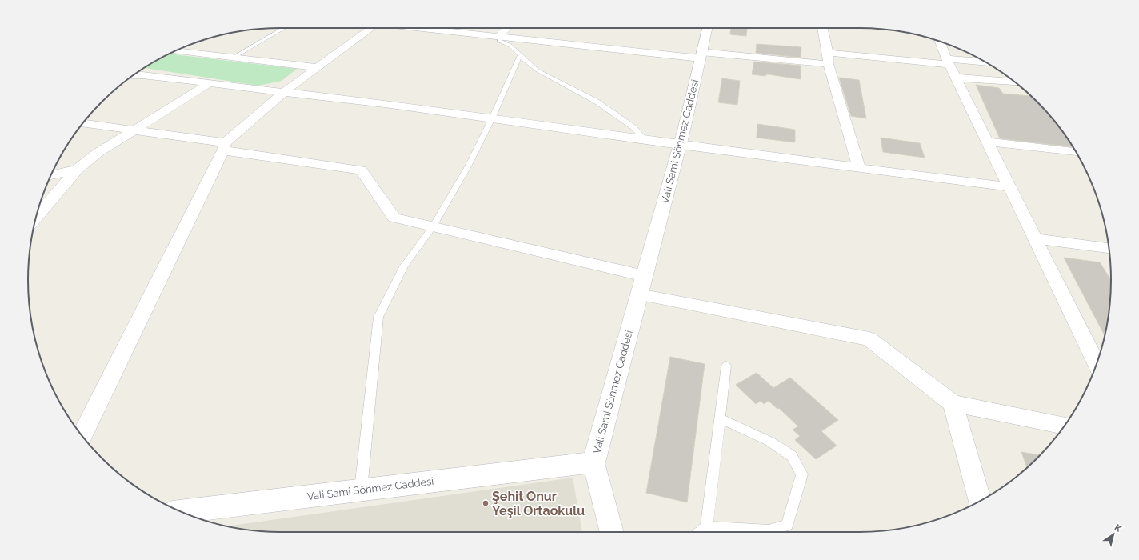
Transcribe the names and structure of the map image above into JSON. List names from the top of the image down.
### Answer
{
  "streets": {
    "main road": ["Vali Sami Sönmez Caddesi"]
  },
  "places": ["Şehit Onur Yeşil Ortaokulu"],
  "north": "top right"
}
